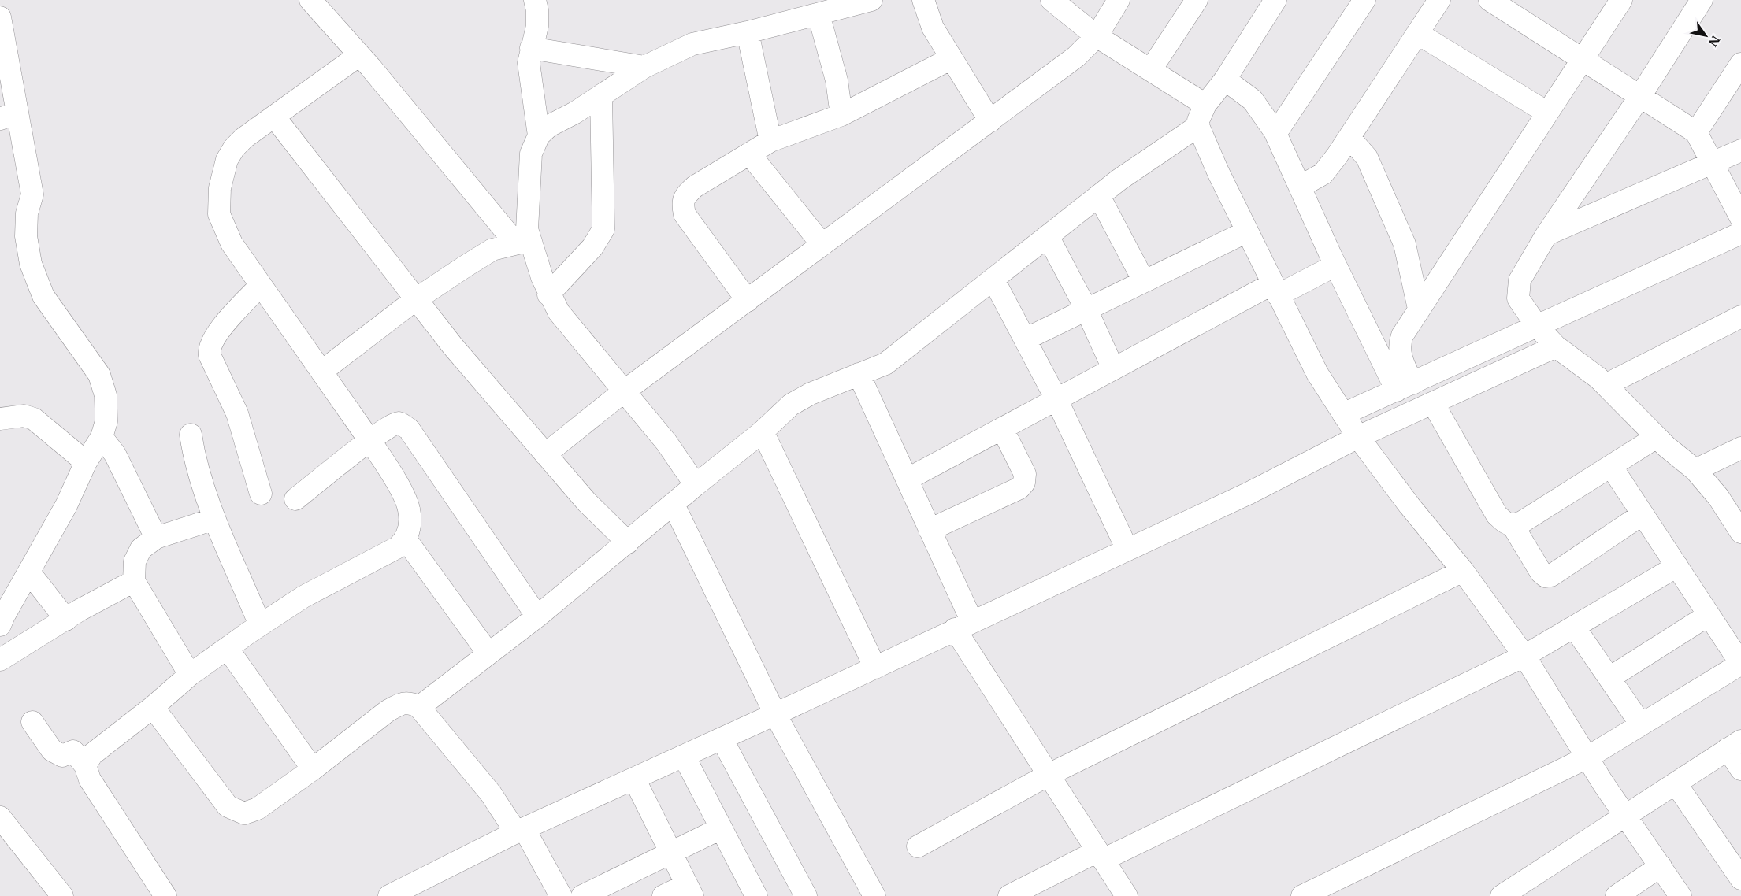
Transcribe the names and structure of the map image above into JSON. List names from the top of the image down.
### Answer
{
  "north": "bottom right"
}
